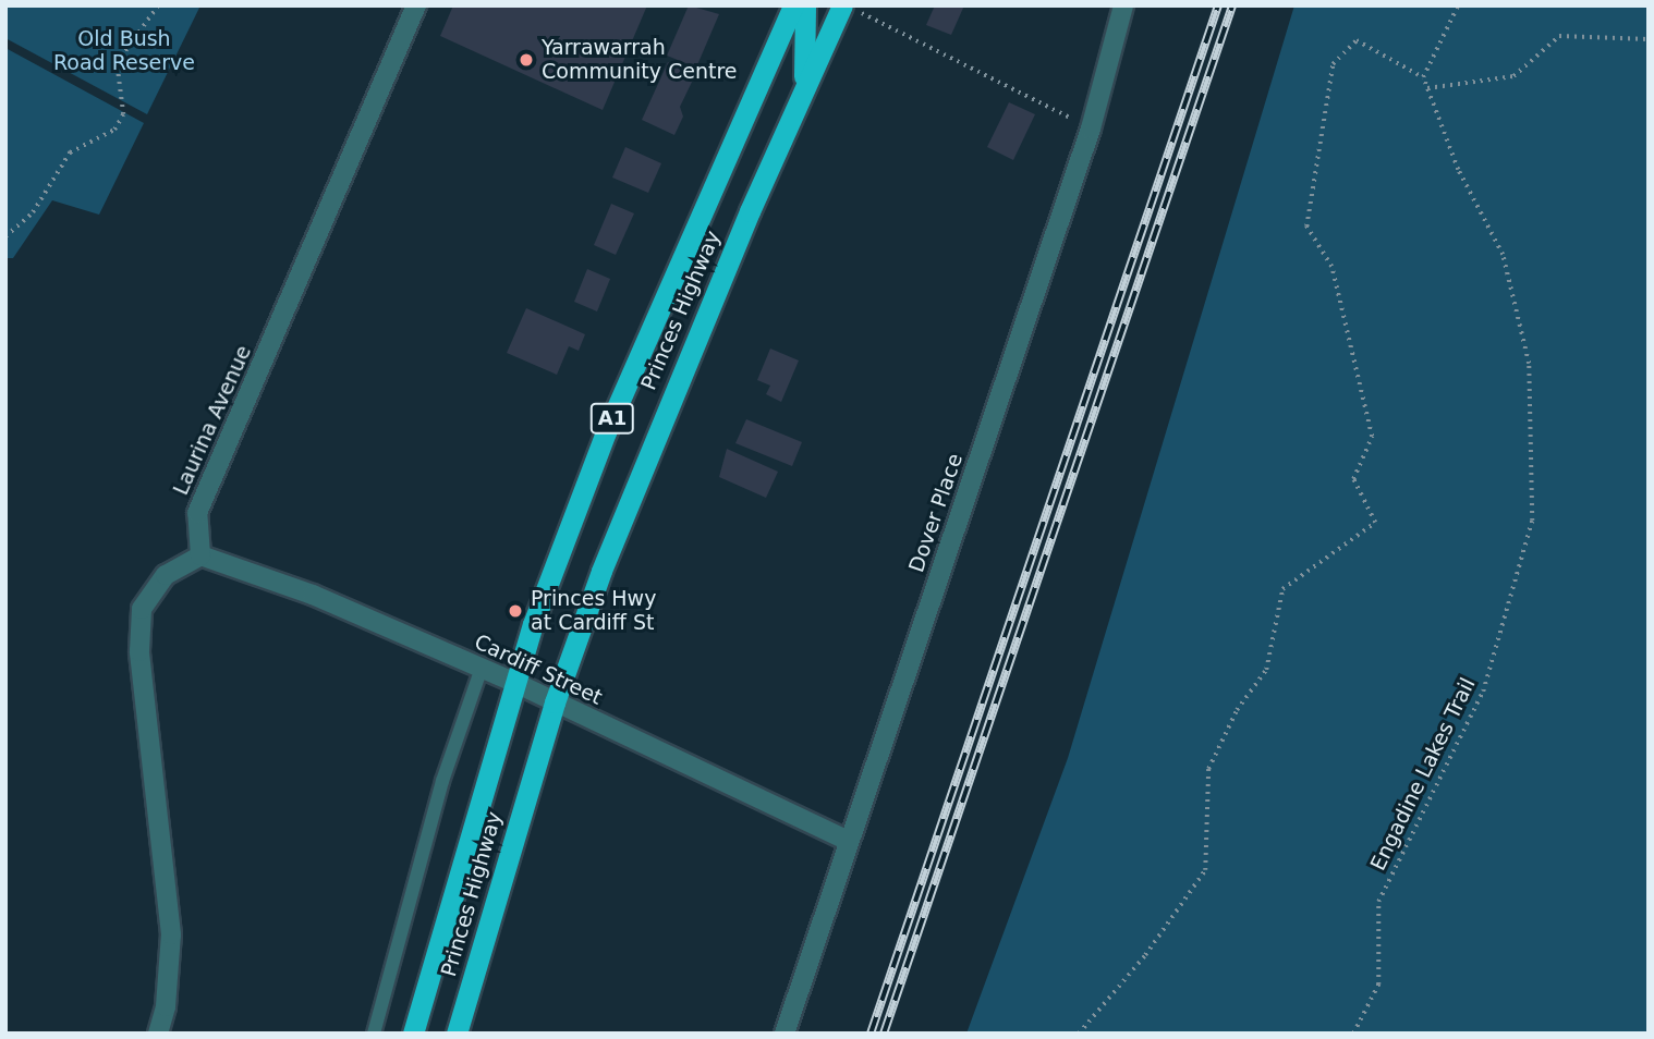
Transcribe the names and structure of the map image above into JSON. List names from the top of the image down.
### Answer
{
  "streets": {
    "highway": ["Princes Highway", "A1"],
    "street": ["Laurina Avenue", "Dover Place", "Cardiff Street"],
    "path": ["Engadine Lakes Trail"]
  },
  "crossings": [
    ["Princes Highway", "Cardiff Street"],
    ["Laurina Avenue", "Cardiff Street"],
    ["Dover Place", "Cardiff Street"]
  ],
  "parks": ["Old Bush Road Reserve"],
  "places": ["Yarrawarrah Community Centre", "Princes Hwy at Cardiff St"]
}
